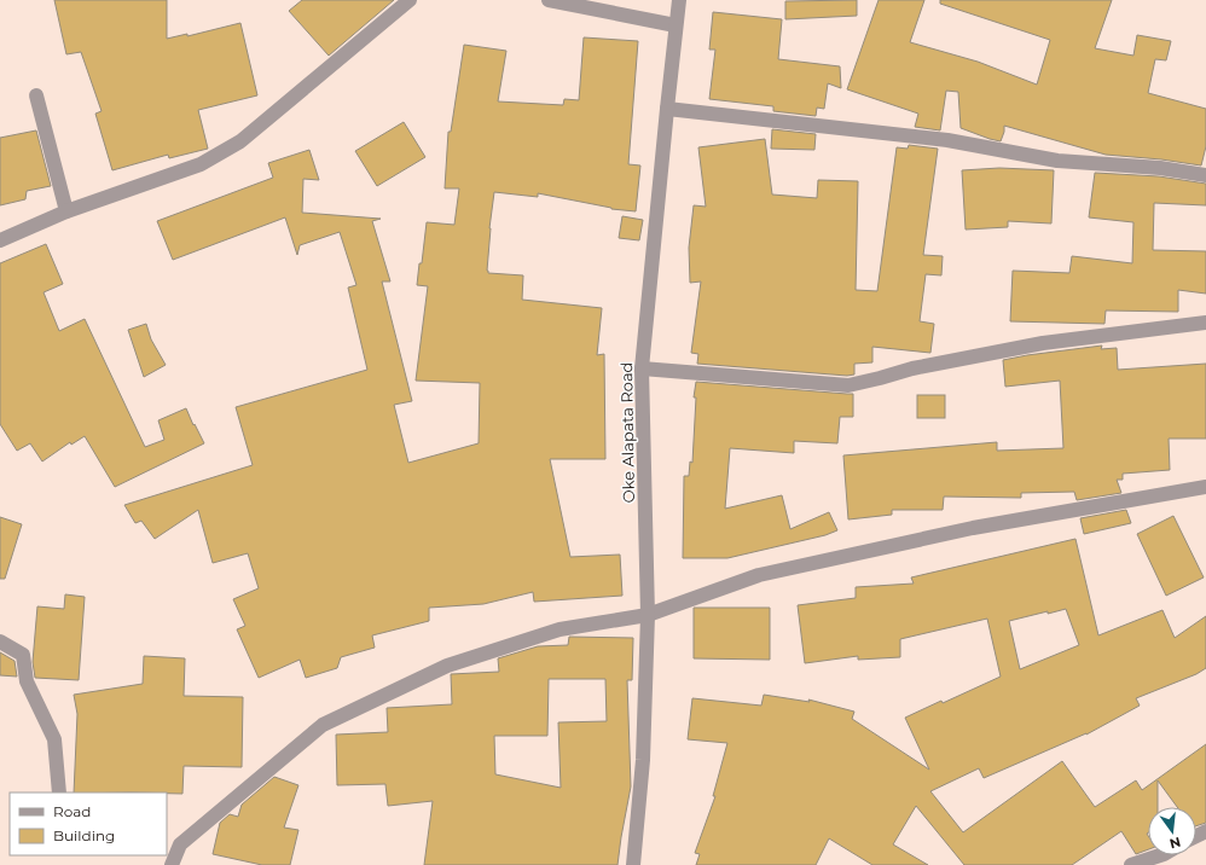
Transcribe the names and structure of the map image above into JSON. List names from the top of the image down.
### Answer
{
  "streets": {
    "street": ["Oke Alapata Road"]
  },
  "legend": ["Road", "Building"],
  "north": "bottom"
}
